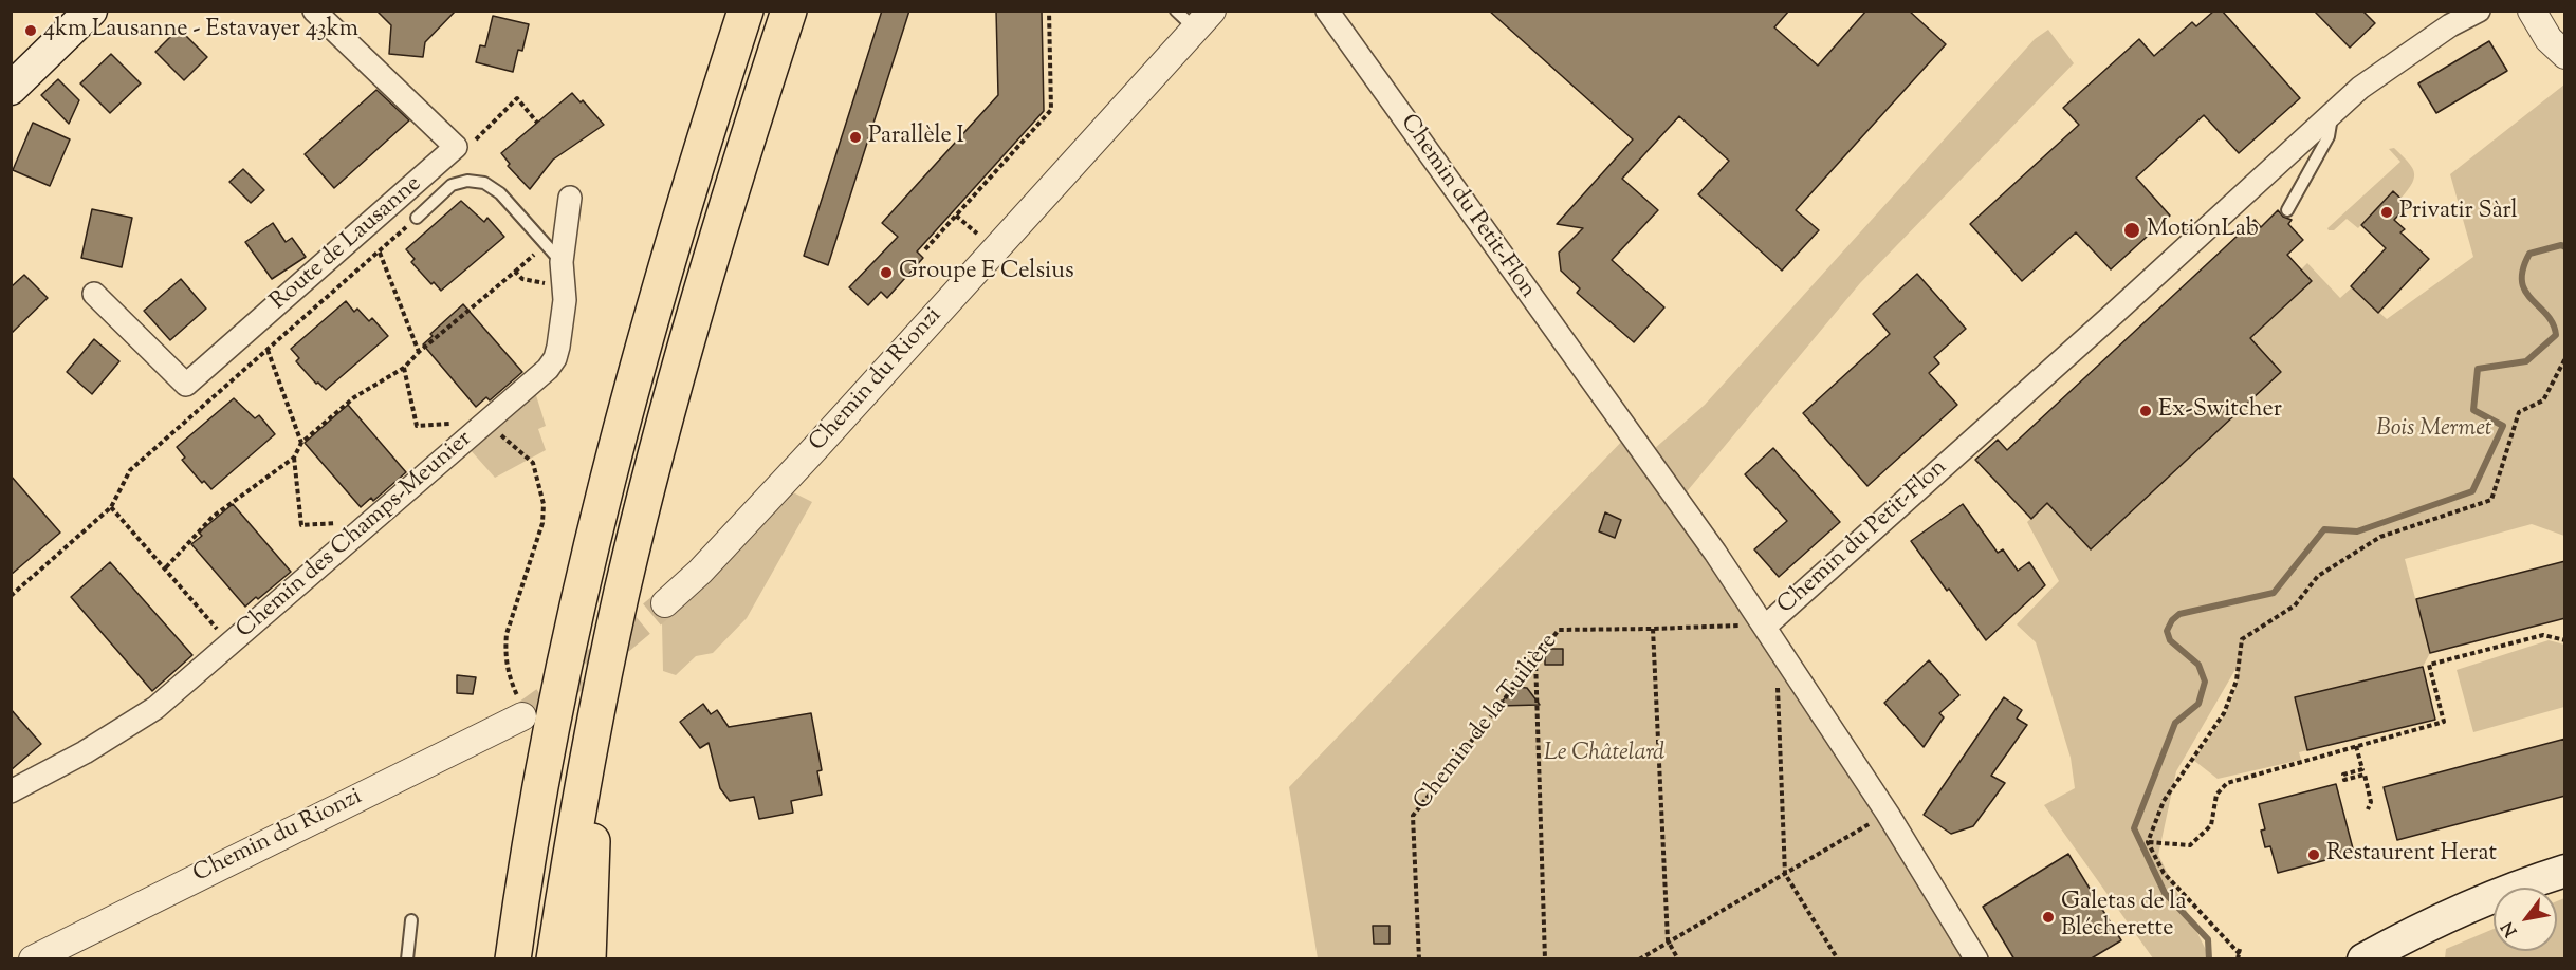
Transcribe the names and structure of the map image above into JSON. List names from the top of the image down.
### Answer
{
  "streets": {
    "street": [
      "Chemin du Petit-Flon",
      "Route de Lausanne",
      "Chemin du Rionzi",
      "Chemin des Champs-Meunier"
    ],
    "path": ["Chemin de la Tuilière"]
  },
  "parks": ["Bois Mermet", "Le Châtelard"],
  "places": [
    "4km Lausanne - Estavayer 43km",
    "Parallèle I",
    "Privatir Sàrl",
    "MotionLab",
    "Groupe E Celsius",
    "Ex-Switcher",
    "Restaurent Herat",
    "Galetas de la Blécherette"
  ],
  "north": "bottom left"
}
